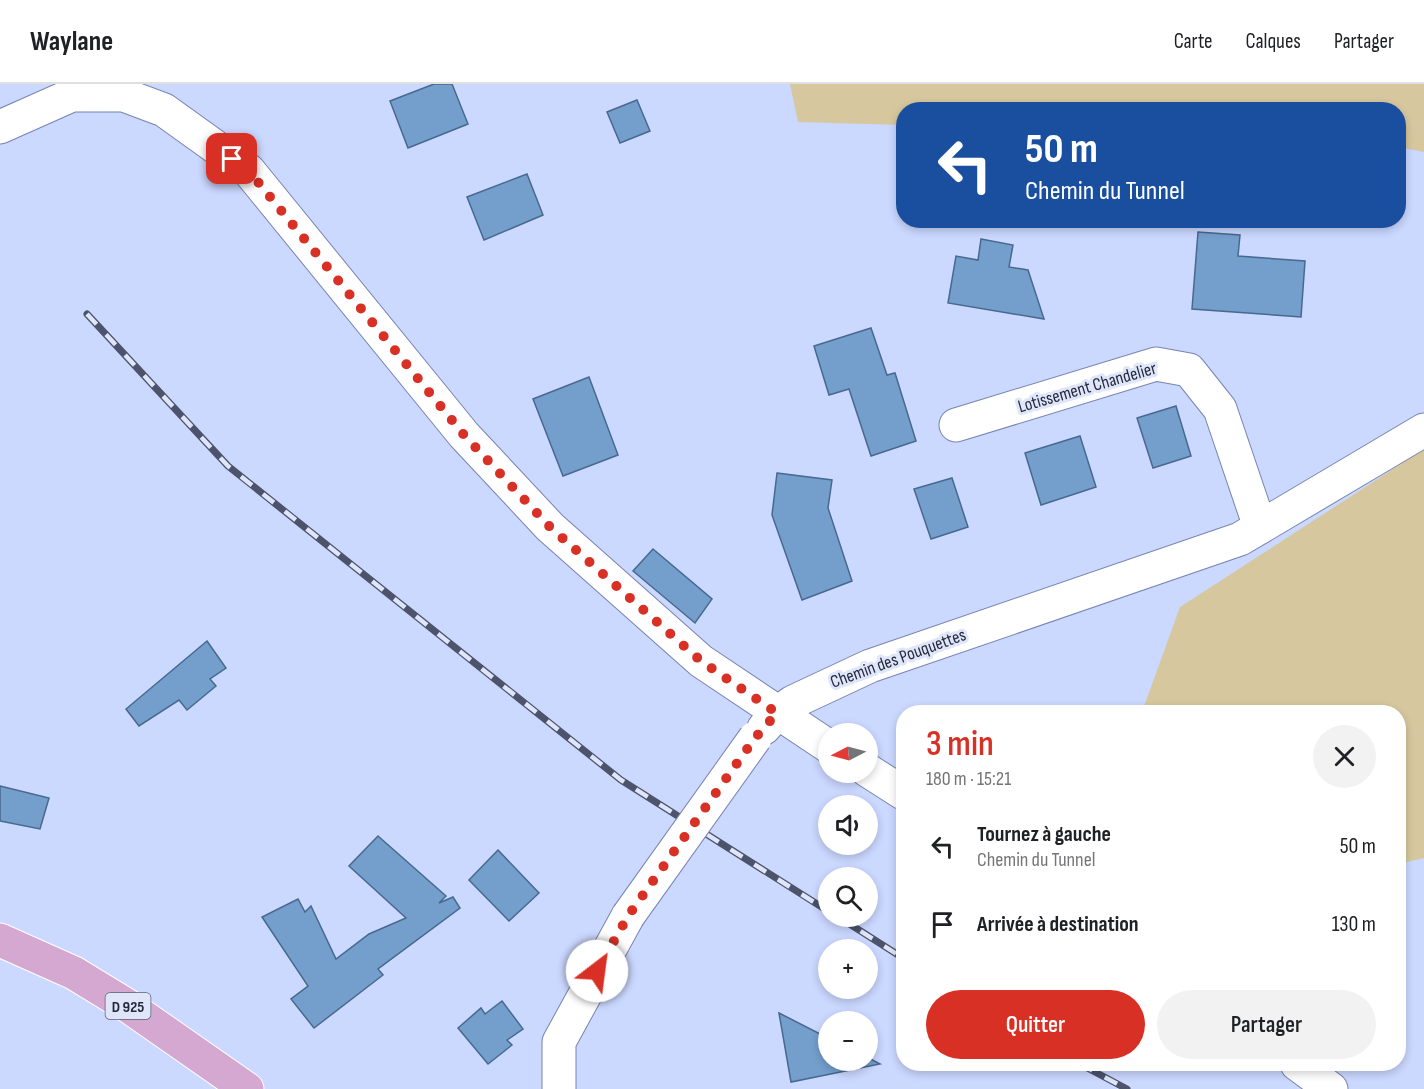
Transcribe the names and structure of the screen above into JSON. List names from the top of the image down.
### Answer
{
  "streets": {
    "main road": ["D 925"],
    "street": ["Lotissement Chandelier", "Chemin des Pouquettes"]
  },
  "crossings": [
    ["Lotissement Chandelier", "Chemin des Pouquettes"]
  ],
  "north": "left",
  "page": {
    "header": "Waylane",
    "nav": ["Carte", "Calques", "Partager"],
    "turn": ["50 m", "Chemin du Tunnel"],
    "heading": ["3 min", "180 m · 15:21"],
    "map_buttons": ["+", "−"],
    "list": [
      {
        "name": "Tournez à gauche",
        "note": "Chemin du Tunnel",
        "value": "50 m"
      },
      {
        "name": "Arrivée à destination",
        "value": "130 m"
      }
    ],
    "buttons": ["Quitter", "Partager"]
  }
}
